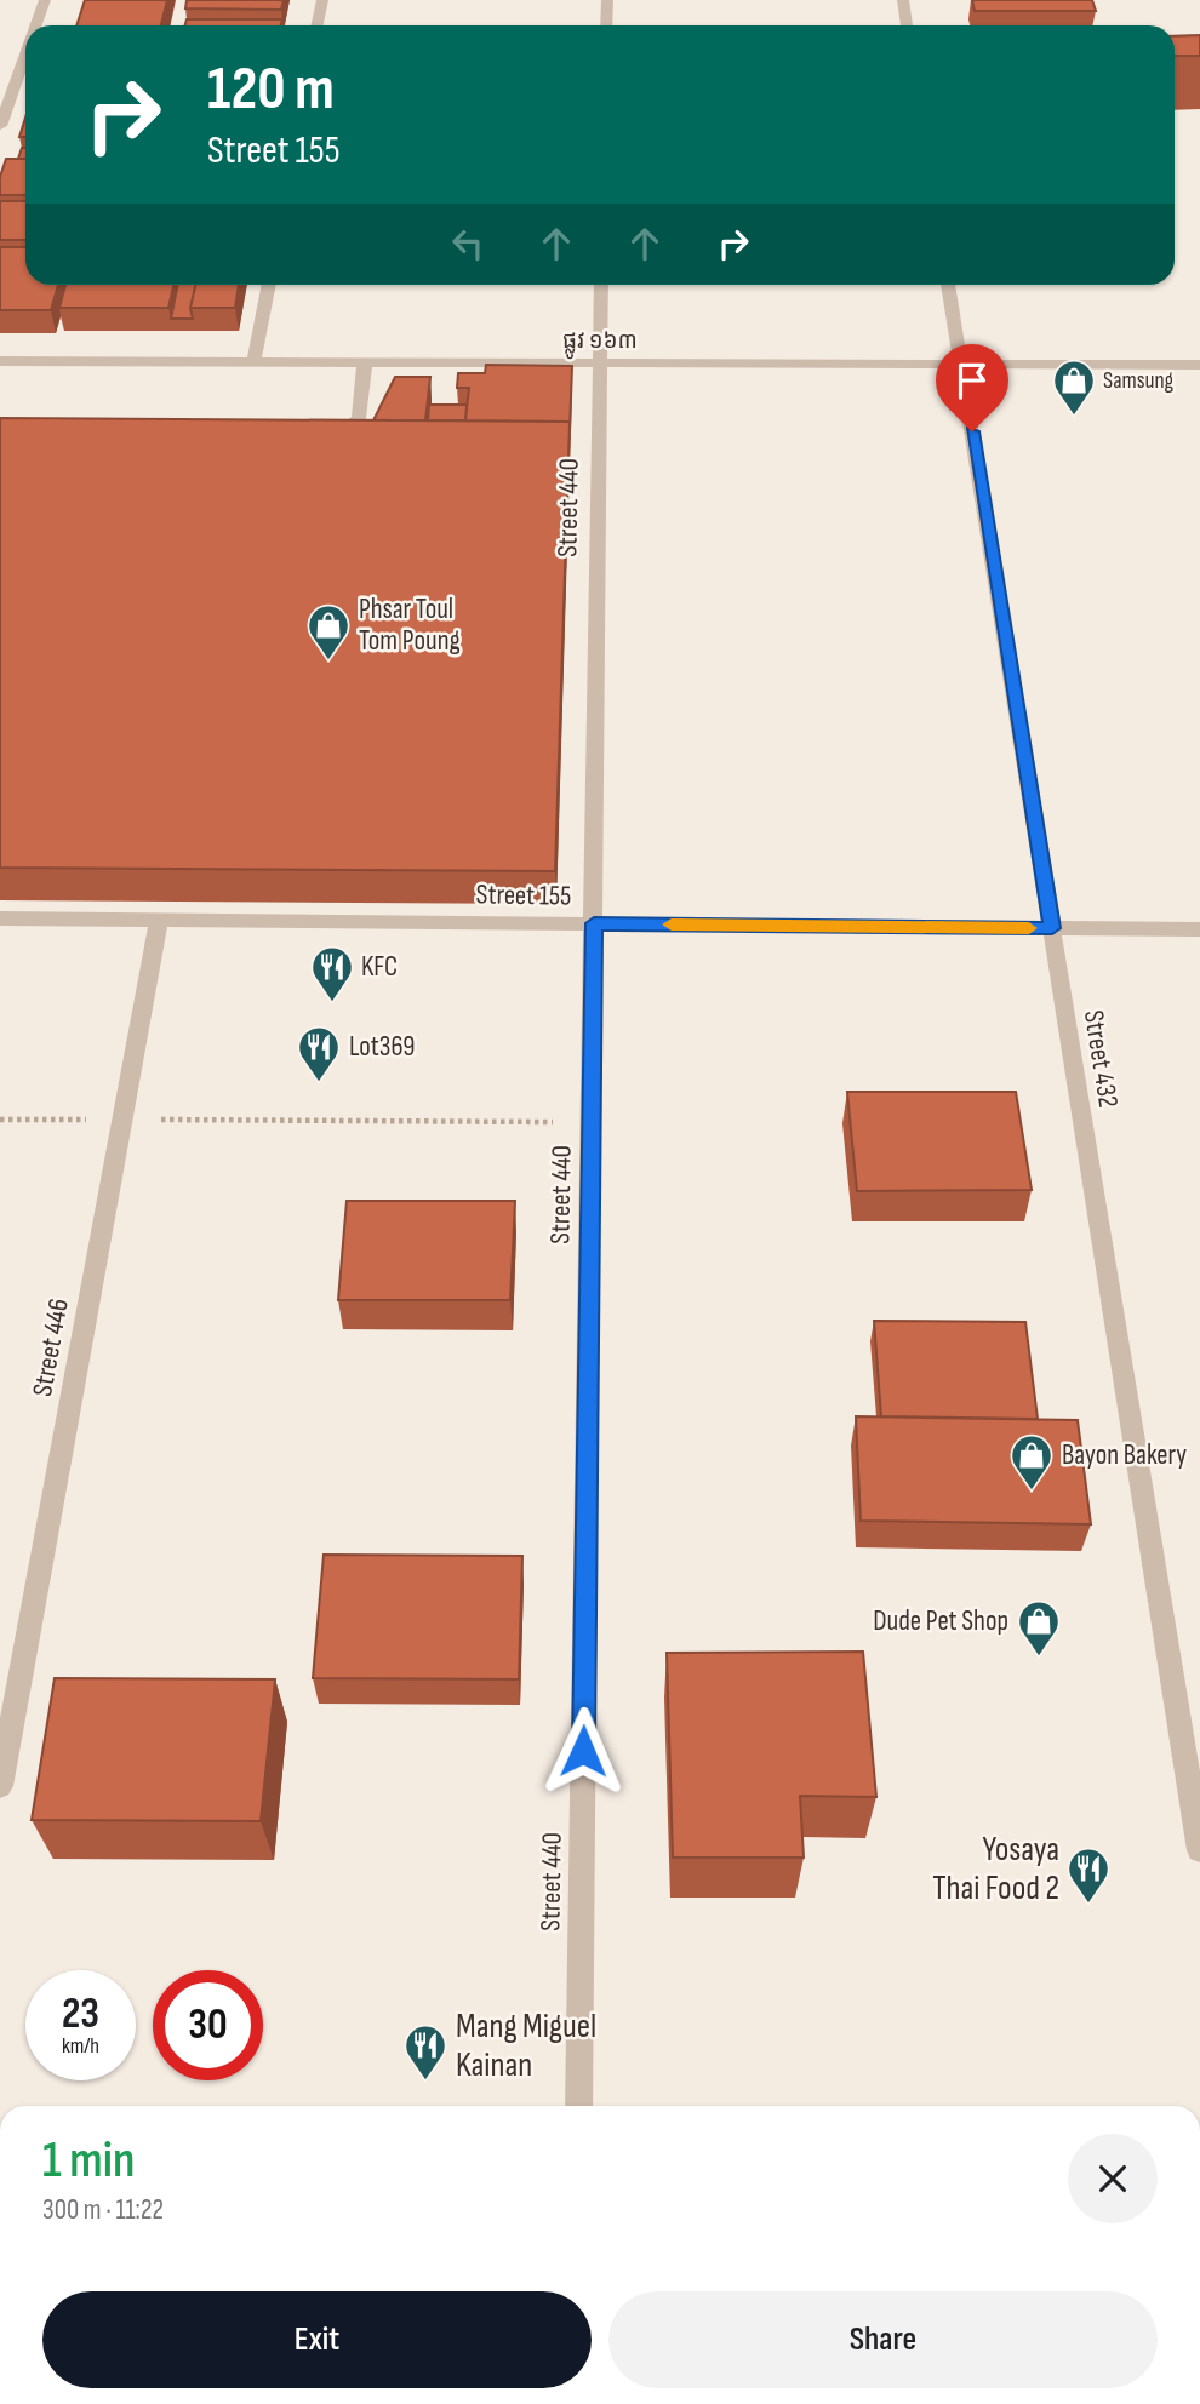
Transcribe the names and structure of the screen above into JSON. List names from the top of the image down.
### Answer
{
  "streets": {
    "street": [
      "ផ្លូវ ១៦៣",
      "Street 440",
      "Street 155",
      "Street 432",
      "Street 446"
    ]
  },
  "crossings": [
    ["ផ្លូវ ១៦៣", "Street 440"],
    ["ផ្លូវ ១៦៣", "Street 432"],
    ["Street 440", "Street 155"],
    ["Street 155", "Street 432"],
    ["Street 155", "Street 446"]
  ],
  "places": {
    "shop": [
      "Samsung",
      "Phsar Toul Tom Poung",
      "Bayon Bakery",
      "Dude Pet Shop"
    ],
    "restaurant": [
      "KFC",
      "Lot369",
      "Yosaya Thai Food 2",
      "Mang Miguel Kainan"
    ]
  },
  "page": {
    "turn": ["120 m", "Street 155"],
    "speed": "23 km/h",
    "limit": "30",
    "heading": ["1 min", "300 m · 11:22"],
    "buttons": ["Exit", "Share"]
  }
}
